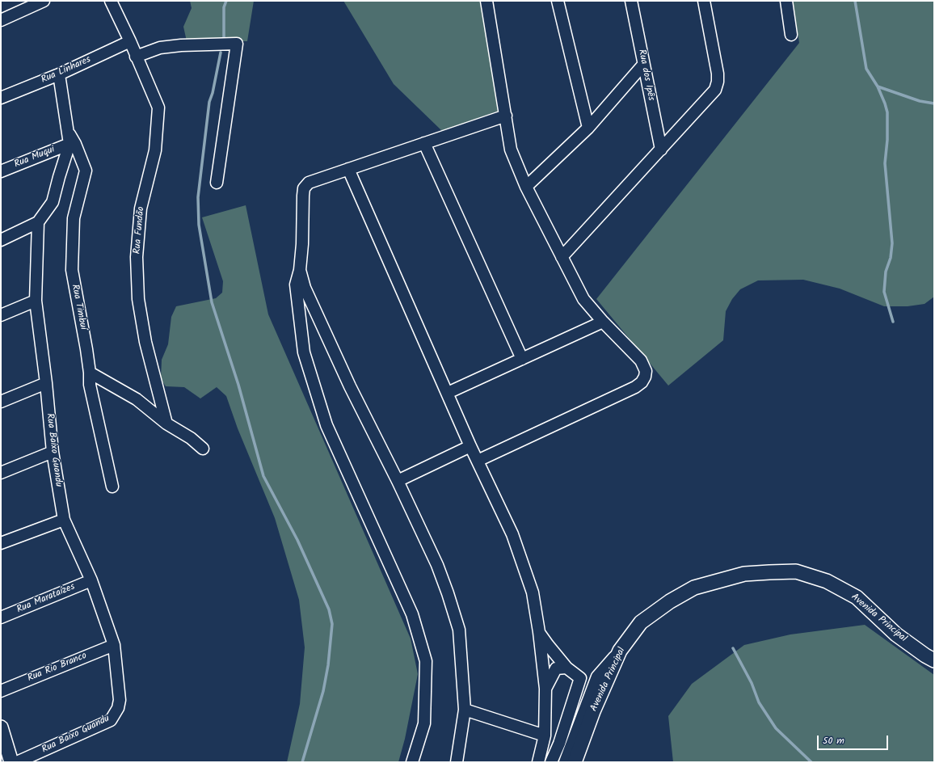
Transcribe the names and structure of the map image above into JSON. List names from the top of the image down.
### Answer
{
  "streets": {
    "street": [
      "Rua Linhares",
      "Rua dos Ipês",
      "Rua Muqui",
      "Rua Fundão",
      "Rua Timbuí",
      "Rua Baixo Guandu",
      "Rua Marataízes",
      "Avenida Principal",
      "Rua Rio Branco"
    ]
  },
  "crossings": [
    ["Rua Linhares", "Rua Fundão"],
    ["Rua Baixo Guandu", "Rua Marataízes"],
    ["Rua Baixo Guandu", "Rua Rio Branco"]
  ],
  "scale_bar": "50 m"
}
